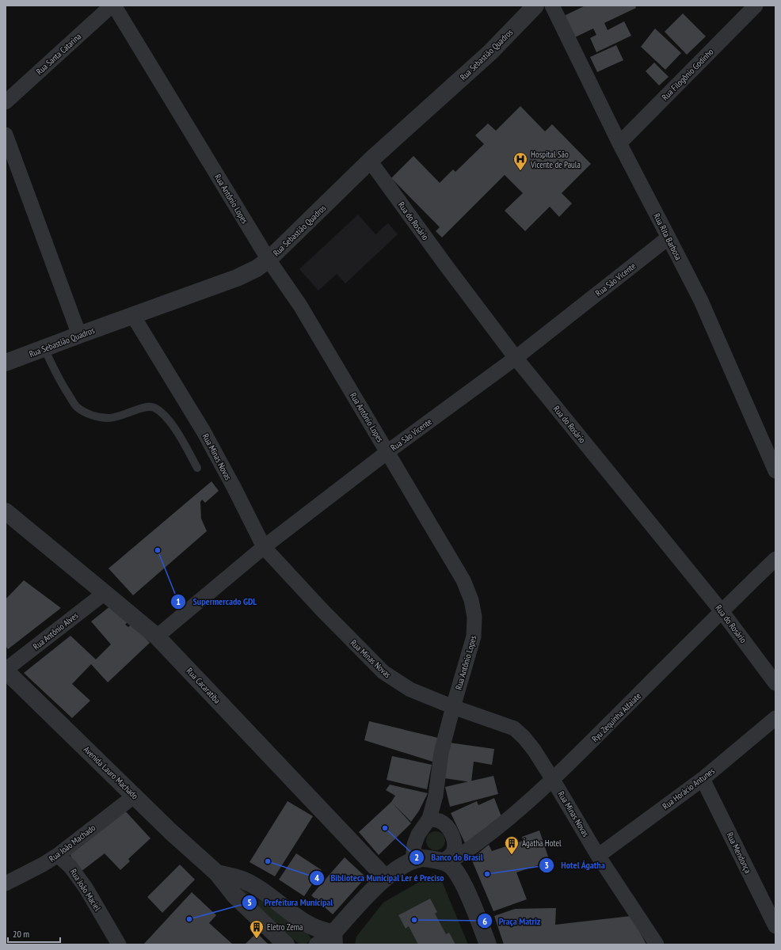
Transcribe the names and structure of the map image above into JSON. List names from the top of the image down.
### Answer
{
  "streets": {
    "street": [
      "Rua Santa Catarina",
      "Rua Sebastião Quadros",
      "Rua Filogônio Godinho",
      "Rua Antônio Lopes",
      "Rua do Rosário",
      "Rua Rita Barbosa",
      "Rua São Vicente",
      "Rua Minas Novas",
      "Rua Antônio Alves",
      "Rua Cacaratiba",
      "Ryu Zequinha Alfaiate",
      "Avenida Lauro Machado",
      "Rua Horácio Antunes",
      "Rua João Machado",
      "Rua Mendonça",
      "Rua João Maciel"
    ]
  },
  "crossings": [
    ["Rua Sebastião Quadros", "Rua Antônio Lopes"],
    ["Rua Sebastião Quadros", "Rua do Rosário"],
    ["Rua Sebastião Quadros", "Rua Minas Novas"],
    ["Rua Filogônio Godinho", "Rua Rita Barbosa"],
    ["Rua Antônio Lopes", "Rua São Vicente"],
    ["Rua Antônio Lopes", "Rua Minas Novas"],
    ["Rua do Rosário", "Rua São Vicente"],
    ["Rua do Rosário", "Ryu Zequinha Alfaiate"],
    ["Rua Rita Barbosa", "Rua São Vicente"],
    ["Rua São Vicente", "Rua Minas Novas"],
    ["Rua São Vicente", "Rua Cacaratiba"],
    ["Rua Minas Novas", "Ryu Zequinha Alfaiate"],
    ["Rua Minas Novas", "Rua Horácio Antunes"],
    ["Rua Antônio Alves", "Rua Cacaratiba"],
    ["Rua Antônio Alves", "Avenida Lauro Machado"],
    ["Avenida Lauro Machado", "Rua João Machado"],
    ["Rua Horácio Antunes", "Rua Mendonça"],
    ["Rua João Machado", "Rua João Maciel"]
  ],
  "places": {
    "hospital": ["Hospital São Vicente de Paula"],
    "other": [
      "Supermercado GDL",
      "Banco do Brasil",
      "Biblioteca Municipal Ler é Preciso",
      "Hotel Ágatha",
      "Prefeitura Municipal",
      "Praça Matriz"
    ],
    "building": ["Ágatha Hotel", "Eletro Zema"]
  },
  "scale_bar": "20 m"
}
